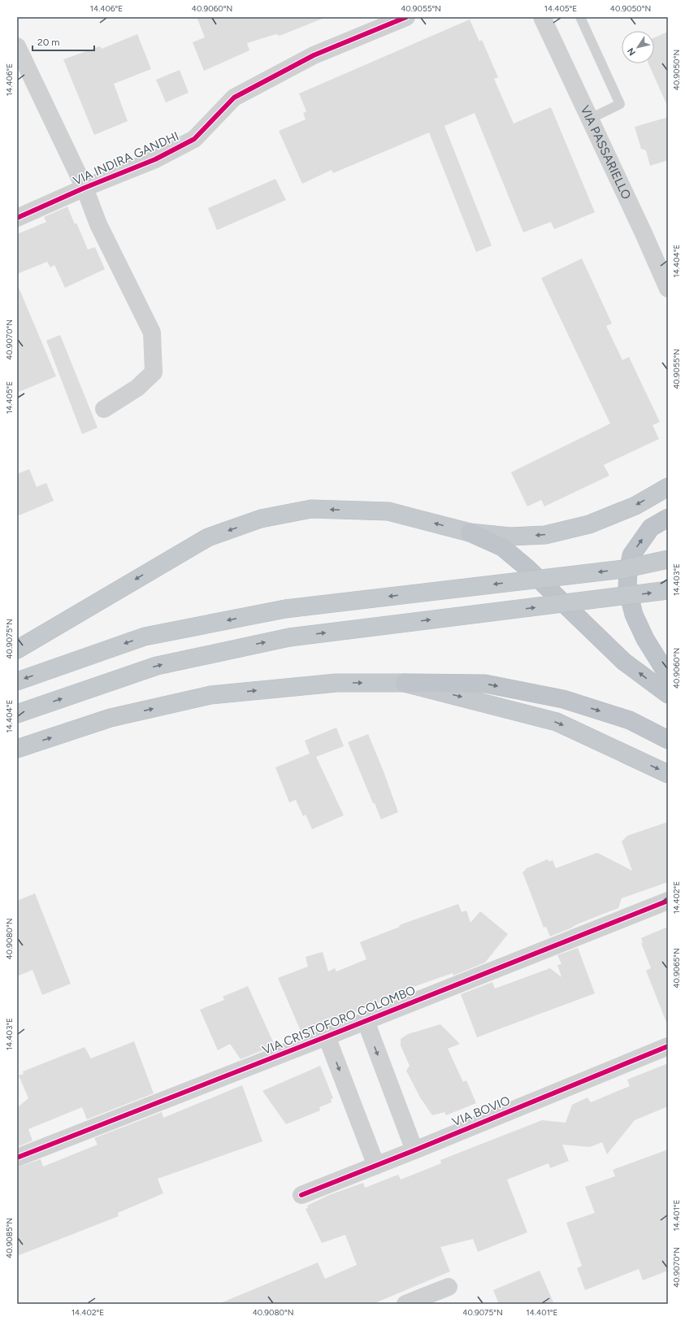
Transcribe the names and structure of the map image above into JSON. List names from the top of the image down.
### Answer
{
  "streets": {
    "street": [
      "VIA PASSARIELLO",
      "VIA INDIRA GANDHI",
      "VIA CRISTOFORO COLOMBO",
      "VIA BOVIO"
    ]
  },
  "scale_bar": "20 m",
  "north": "bottom left",
  "coordinates": [
    "14.406°E",
    "40.9060°N",
    "40.9055°N",
    "14.405°E",
    "40.9050°N",
    "14.404°E",
    "40.9070°N",
    "14.403°E",
    "40.9075°N",
    "14.402°E",
    "40.9080°N",
    "40.9065°N",
    "14.401°E",
    "40.9085°N"
  ]
}
